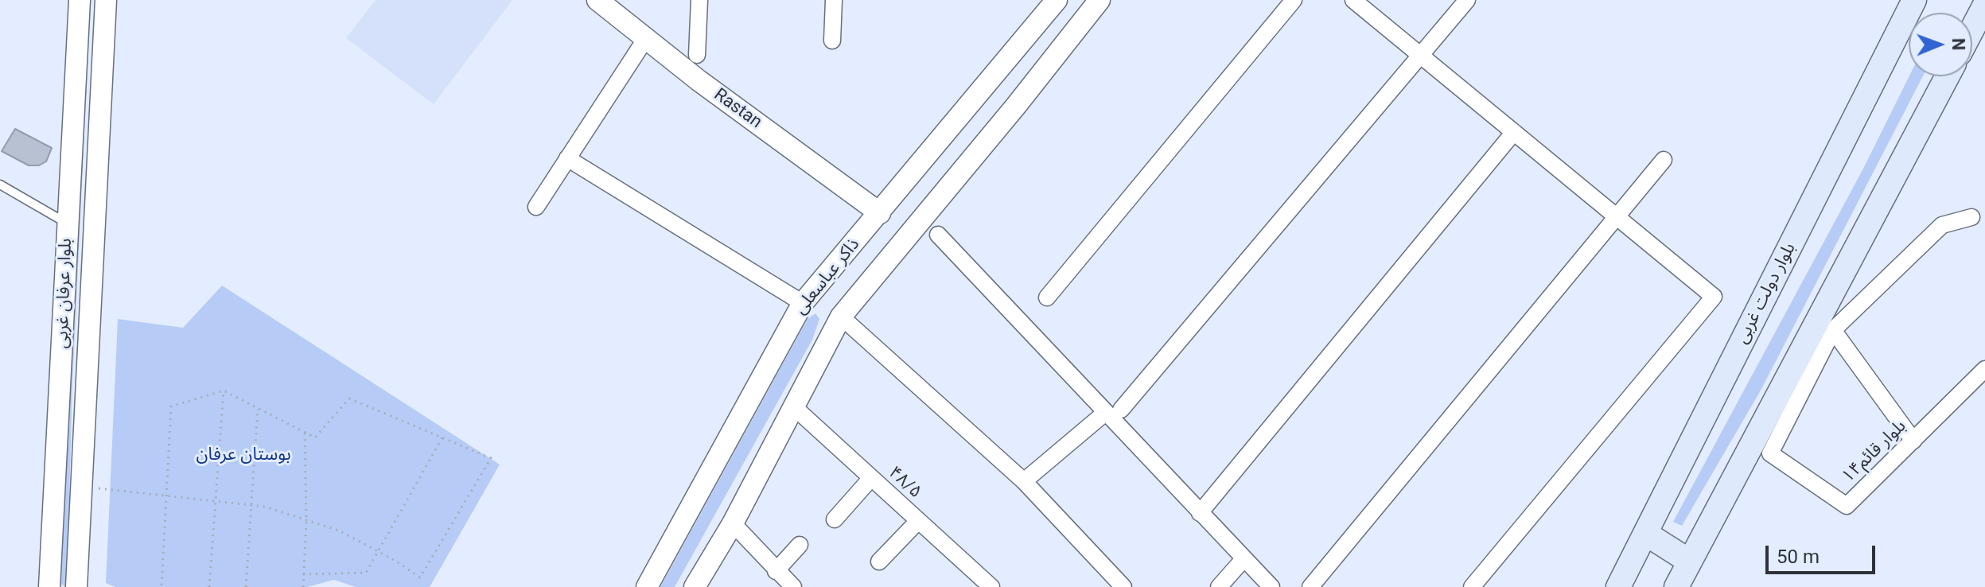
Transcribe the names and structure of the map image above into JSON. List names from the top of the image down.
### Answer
{
  "streets": {
    "main road": ["بلوار دولت غربی"],
    "street": [
      "Rastan",
      "ذاکر عباسعلی",
      "بلوار عرفان غربی",
      "بلوار قائم۱۴",
      "۴۸/۵"
    ]
  },
  "crossings": [
    ["Rastan", "ذاکر عباسعلی"],
    ["ذاکر عباسعلی", "۴۸/۵"]
  ],
  "parks": ["بوستان عرفان"],
  "scale_bar": "50 m",
  "north": "right"
}
